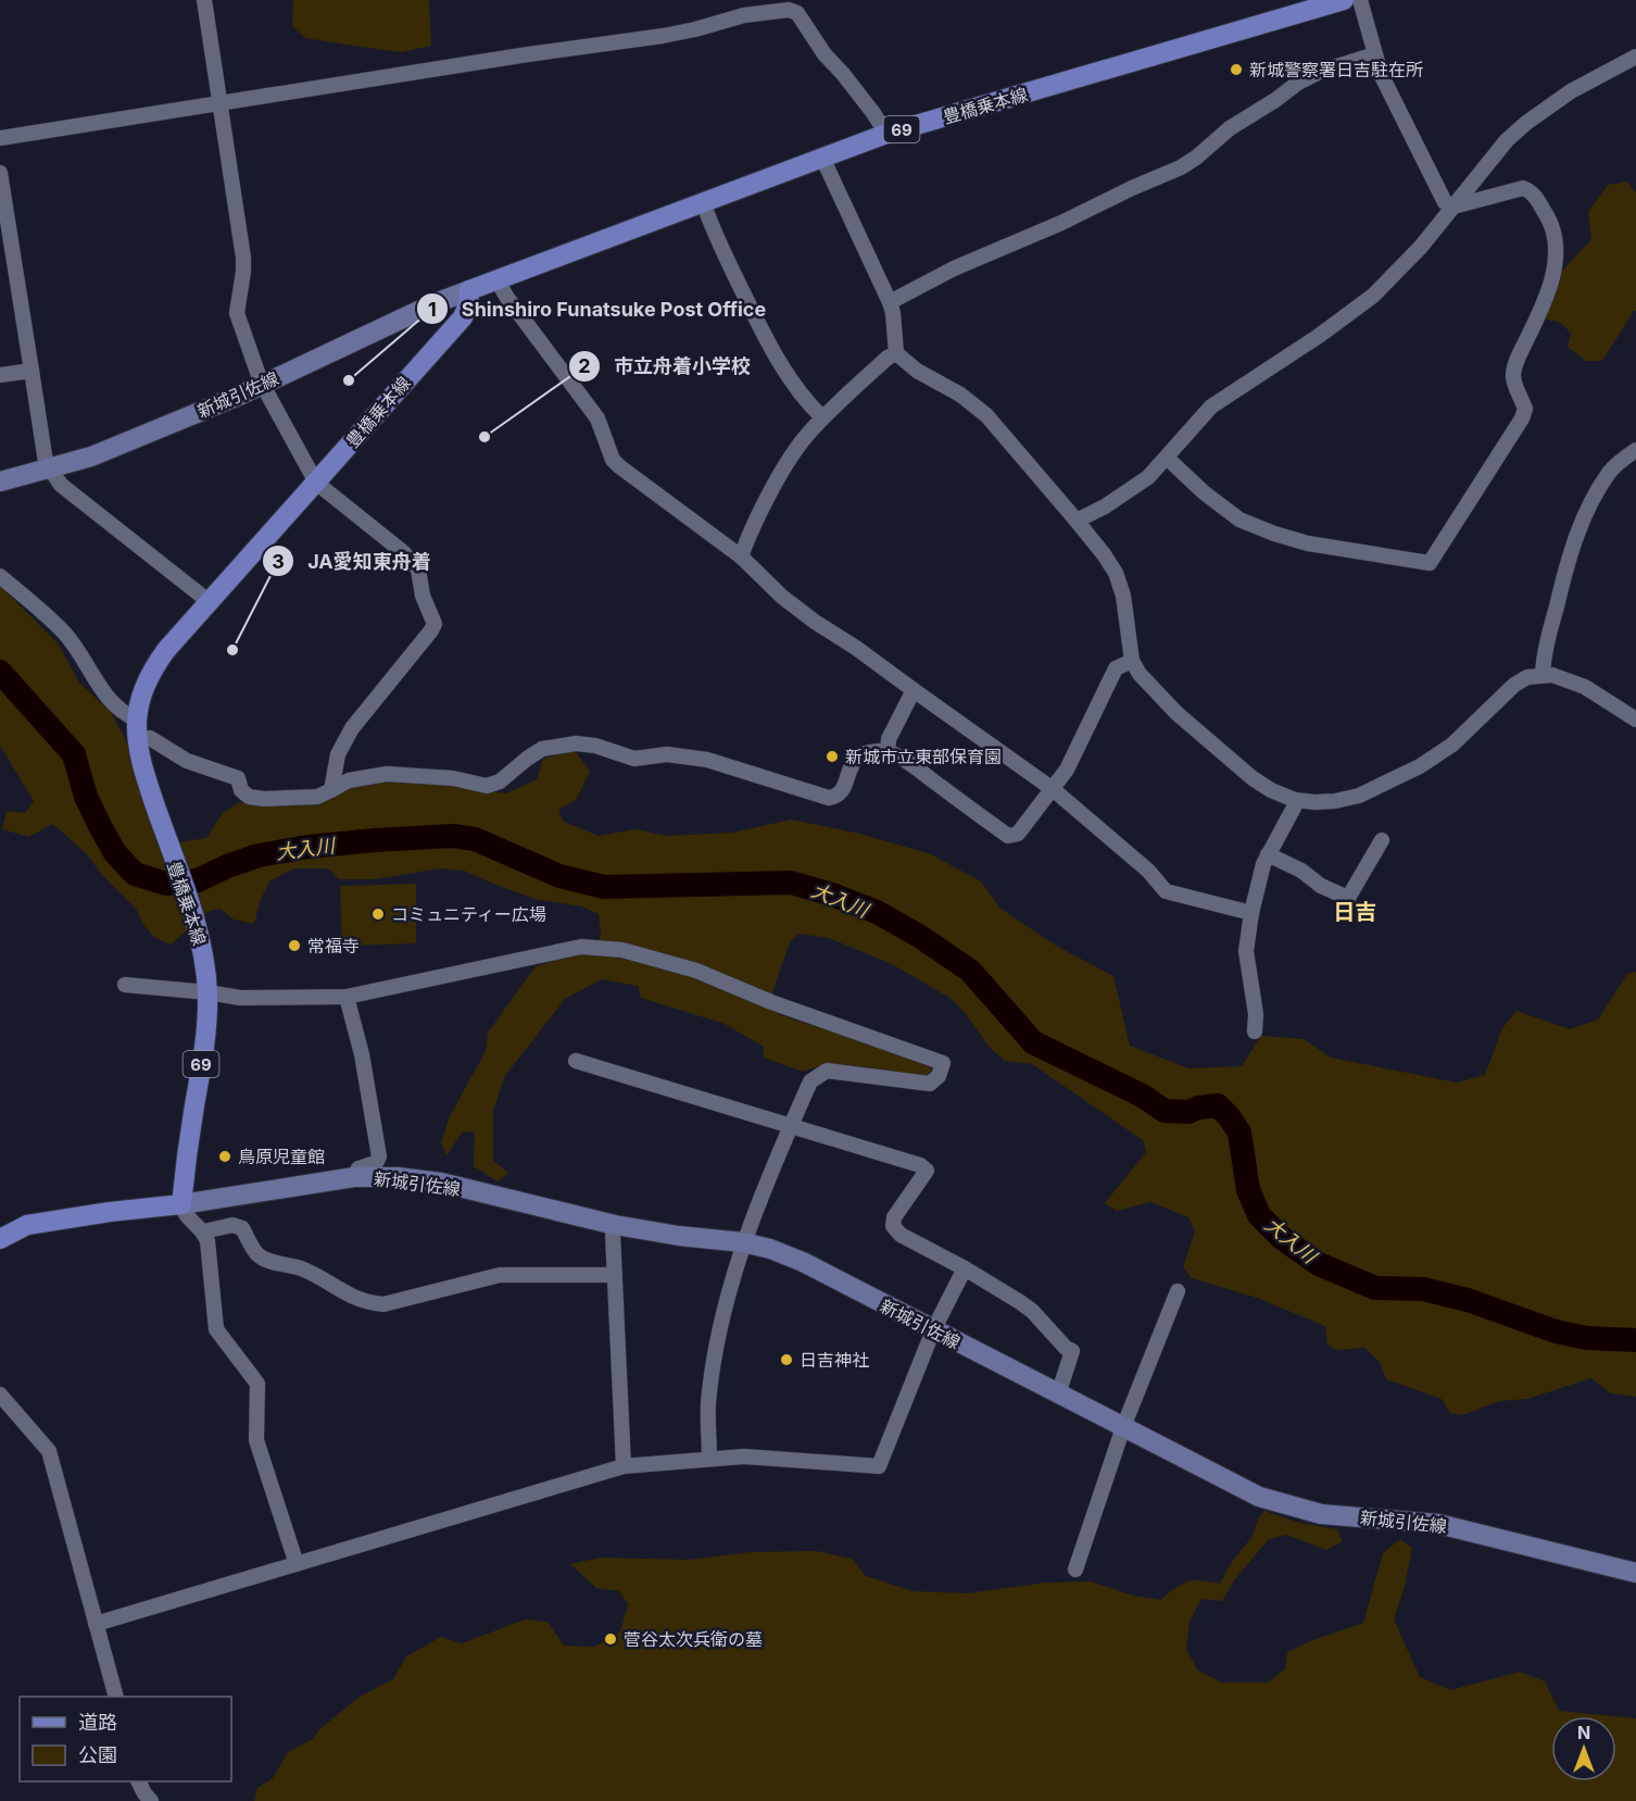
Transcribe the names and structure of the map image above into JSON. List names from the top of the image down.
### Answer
{
  "streets": {
    "main road": ["豊橋乗本線", "69", "新城引佐線"]
  },
  "crossings": [
    ["豊橋乗本線", "新城引佐線"]
  ],
  "districts": ["日吉"],
  "water": ["大入川"],
  "places": [
    "新城警察署日吉駐在所",
    "Shinshiro Funatsuke Post Office",
    "市立舟着小学校",
    "JA愛知東舟着",
    "新城市立東部保育園",
    "コミュニティー広場",
    "常福寺",
    "鳥原児童館",
    "日吉神社",
    "菅谷太次兵衛の墓"
  ],
  "legend": ["道路", "公園"],
  "north": "top"
}
